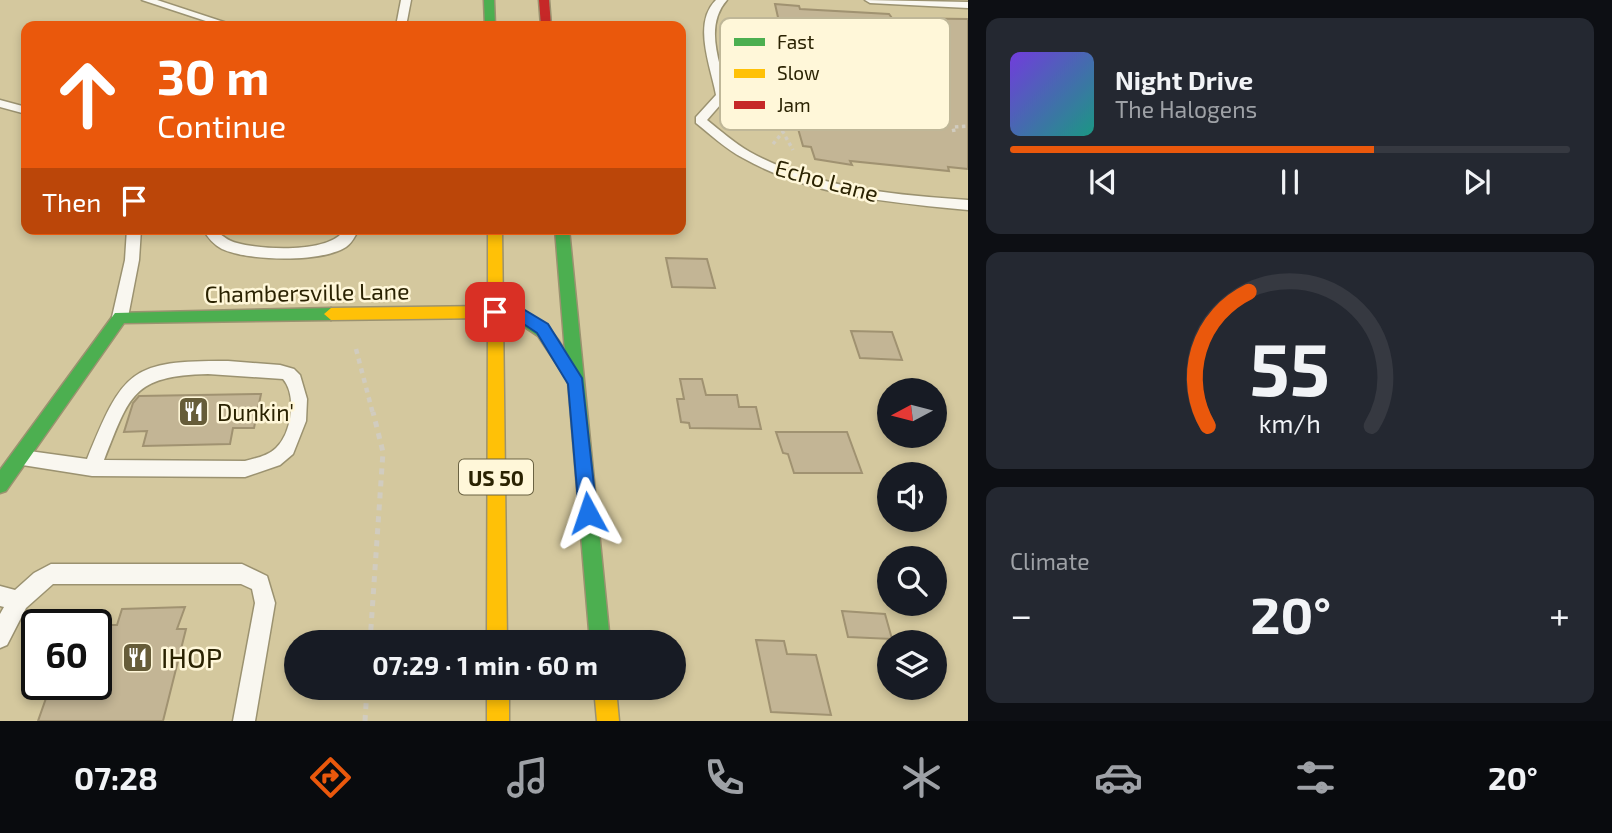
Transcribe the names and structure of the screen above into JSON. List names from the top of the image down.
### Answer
{
  "streets": {
    "main road": ["Chambersville Lane", "US 50"],
    "lane": ["Echo Lane"]
  },
  "crossings": [
    ["Chambersville Lane", "US 50"]
  ],
  "places": {
    "restaurant": ["Dunkin'", "IHOP"]
  },
  "legend": ["Fast", "Slow", "Jam"],
  "north": "left",
  "page": {
    "turn": ["30 m", "Continue"],
    "song": ["Night Drive", "The Halogens"],
    "then": "Then",
    "tile": "Climate",
    "heat": ["−", "20°", "+"],
    "limit": "60",
    "trip": "07:29 · 1 min · 60 m",
    "tabs": ["07:28", "20°"],
    "gauge": ["55", "km/h"]
  }
}
